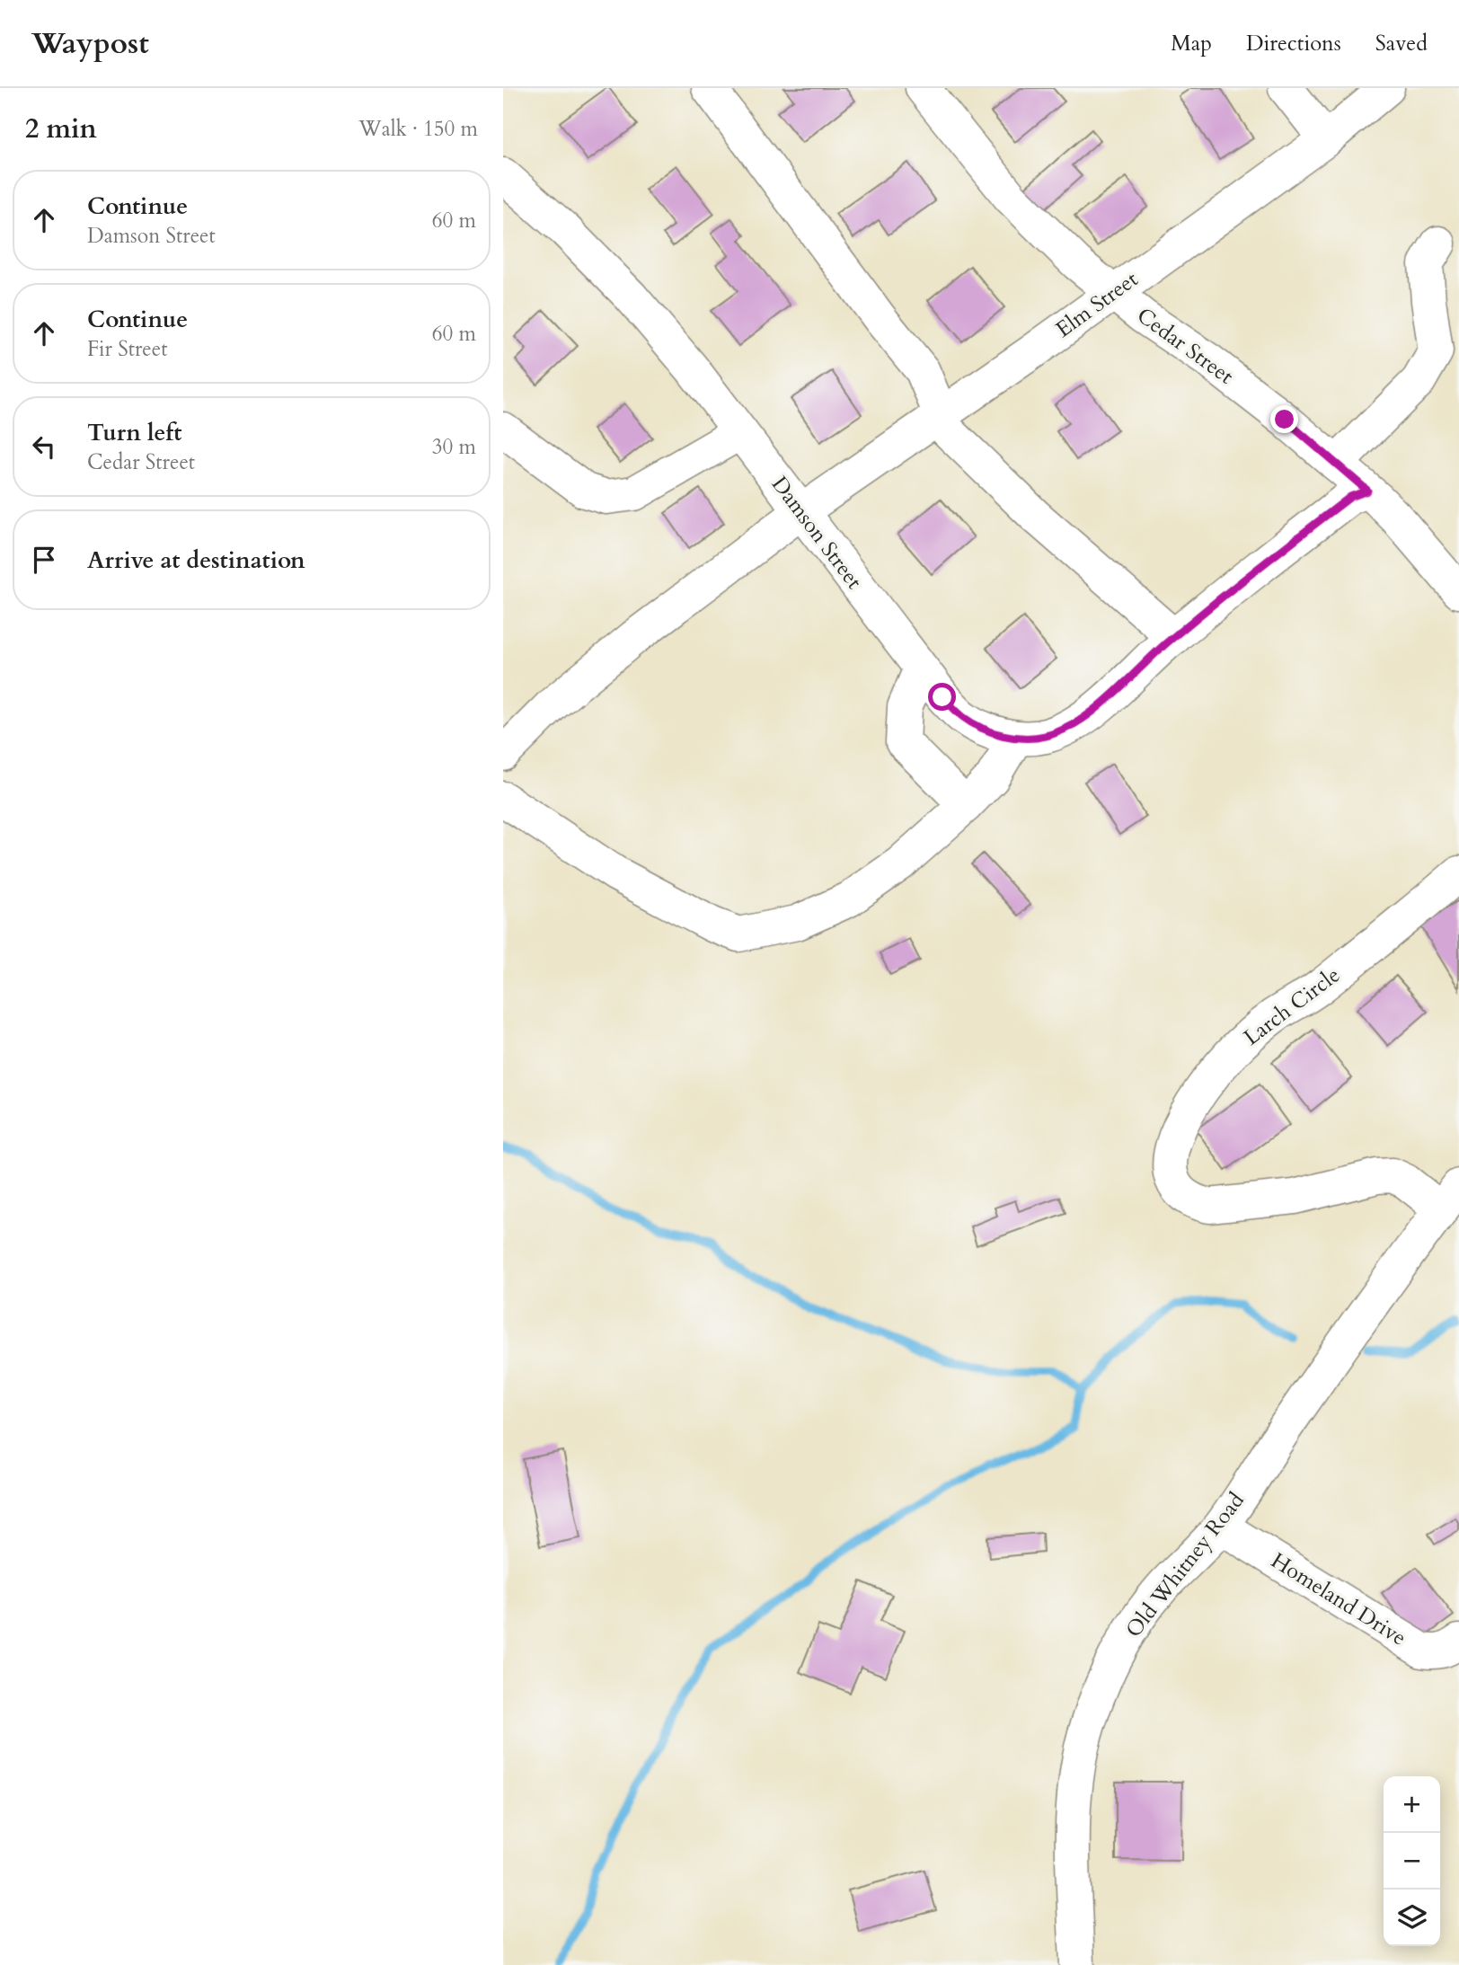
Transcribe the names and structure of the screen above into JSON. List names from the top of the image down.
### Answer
{
  "streets": {
    "street": [
      "Elm Street",
      "Cedar Street",
      "Damson Street",
      "Larch Circle",
      "Old Whitney Road",
      "Homeland Drive"
    ]
  },
  "crossings": [
    ["Elm Street", "Cedar Street"],
    ["Elm Street", "Damson Street"],
    ["Cedar Street", "Damson Street"],
    ["Larch Circle", "Old Whitney Road"],
    ["Old Whitney Road", "Homeland Drive"]
  ],
  "page": {
    "header": "Waypost",
    "nav": ["Map", "Directions", "Saved"],
    "heading": ["2 min", "Walk · 150 m"],
    "list": [
      ["Continue", "Damson Street", "60 m"],
      ["Continue", "Fir Street", "60 m"],
      ["Turn left", "Cedar Street", "30 m"],
      "Arrive at destination"
    ],
    "map_buttons": ["+", "−"]
  }
}
